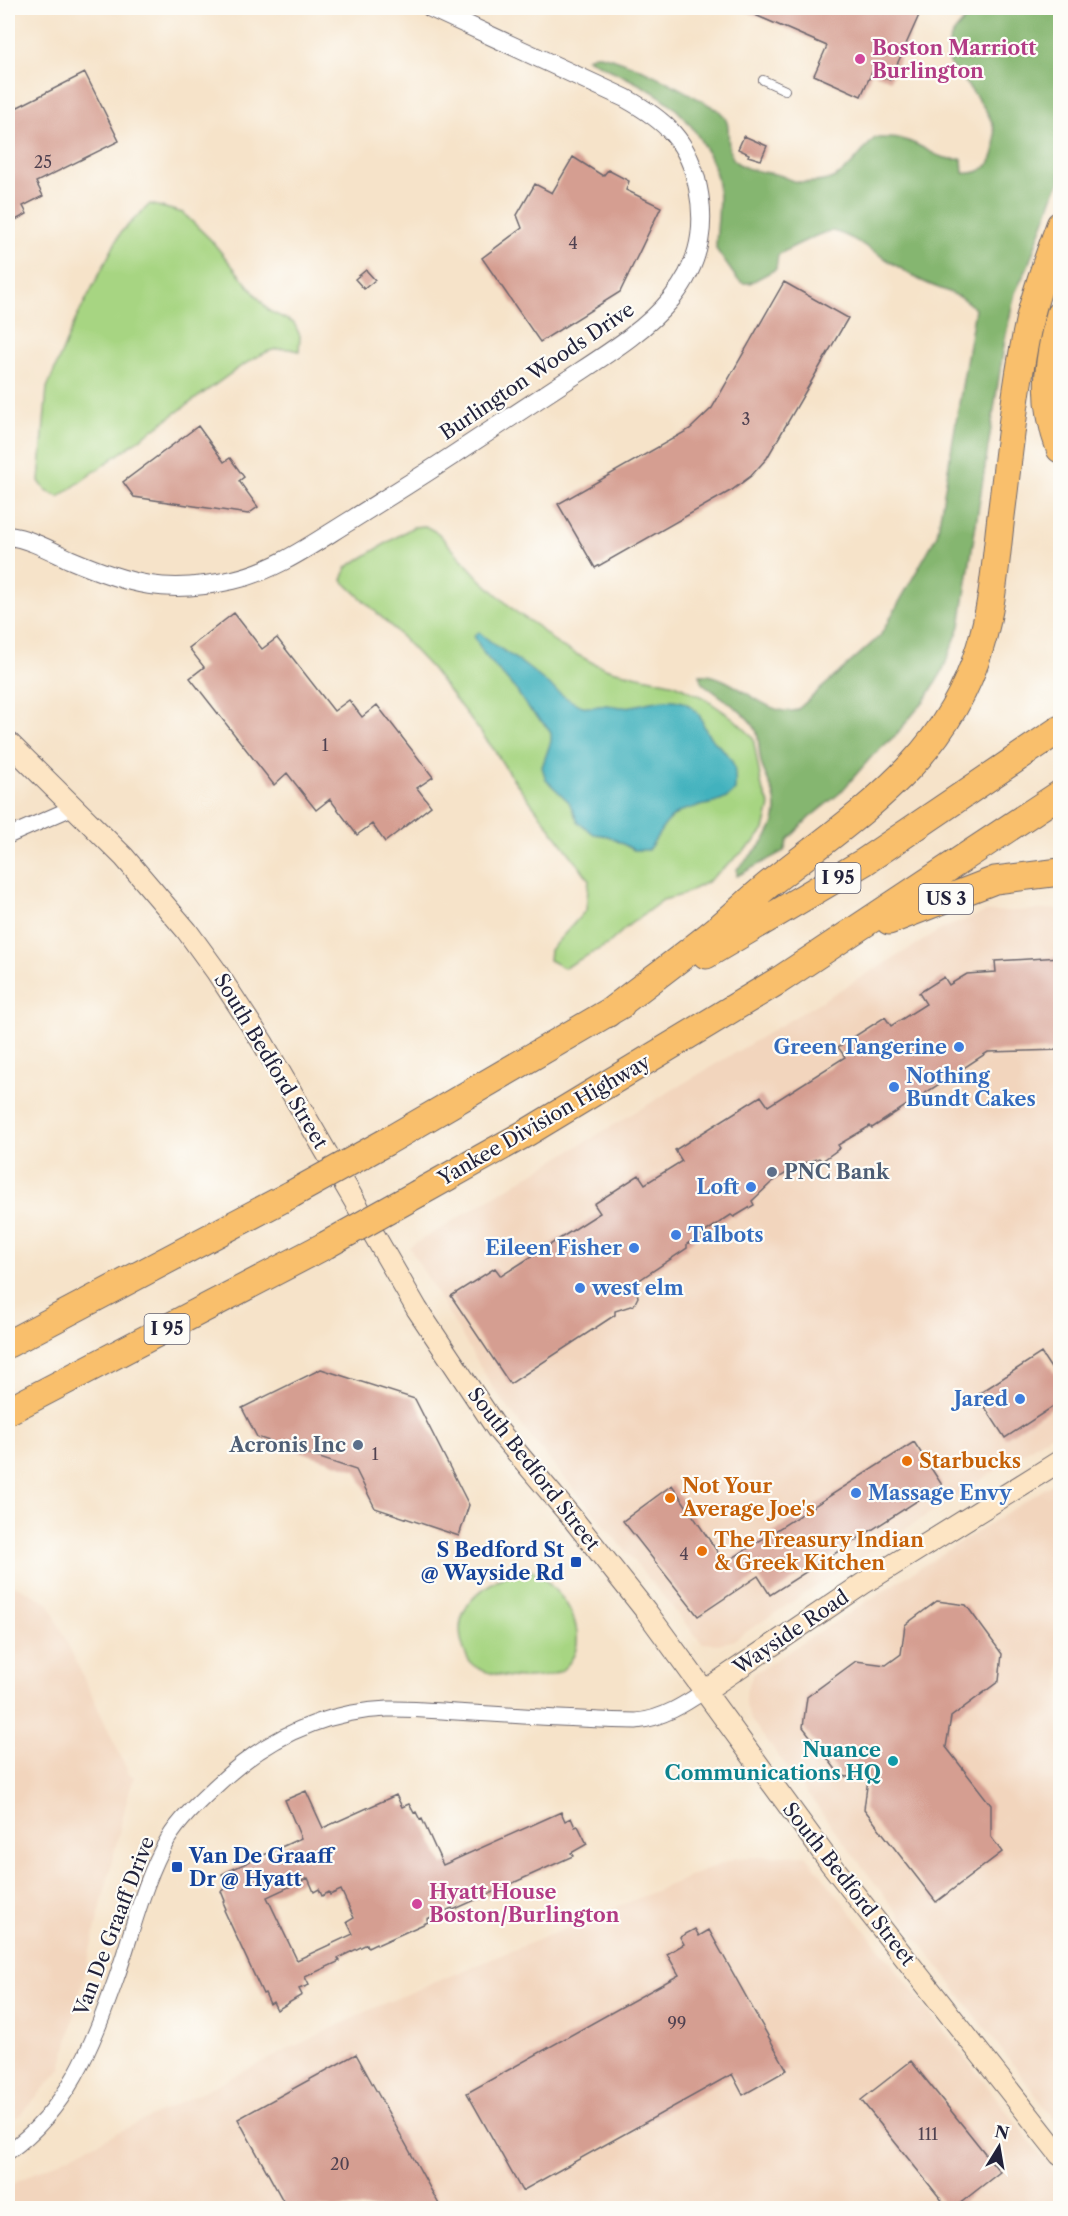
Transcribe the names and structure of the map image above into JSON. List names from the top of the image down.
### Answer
{
  "streets": {
    "highway": ["I 95", "US 3", "Yankee Division Highway"],
    "main road": ["South Bedford Street", "Wayside Road"],
    "street": ["Burlington Woods Drive", "Van De Graaff Drive"]
  },
  "crossings": [
    ["US 3", "Yankee Division Highway"],
    ["South Bedford Street", "Wayside Road"],
    ["South Bedford Street", "Van De Graaff Drive"],
    ["Wayside Road", "Van De Graaff Drive"]
  ],
  "places": {
    "other": [
      "Boston Marriott Burlington",
      "Green Tangerine",
      "Nothing Bundt Cakes",
      "PNC Bank",
      "Loft",
      "Talbots",
      "Eileen Fisher",
      "west elm",
      "Jared",
      "Acronis Inc",
      "Starbucks",
      "Massage Envy",
      "Not Your Average Joe's",
      "The Treasury Indian & Greek Kitchen",
      "Nuance Communications HQ",
      "Hyatt House Boston/Burlington"
    ],
    "transit": ["S Bedford St @ Wayside Rd", "Van De Graaff Dr @ Hyatt"]
  },
  "house_numbers": [
    "25",
    "4",
    "3",
    "1",
    "1",
    "4",
    "99",
    "111",
    "20"
  ],
  "north": "top"
}
